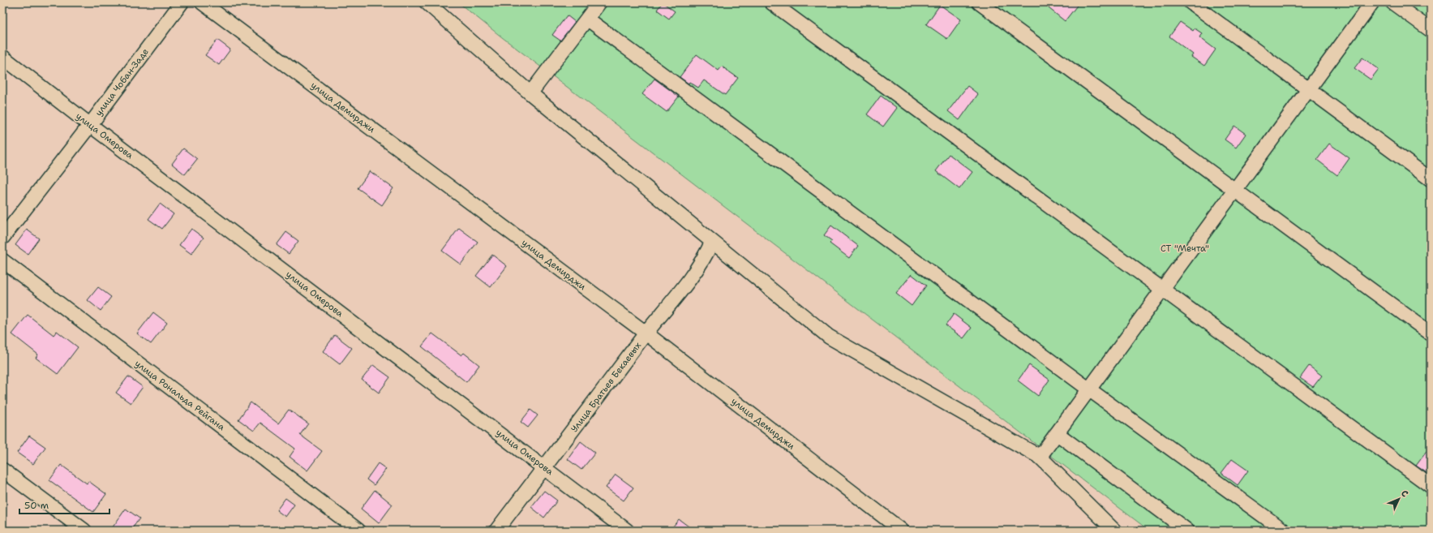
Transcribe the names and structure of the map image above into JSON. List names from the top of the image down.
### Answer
{
  "streets": {
    "street": [
      "улица Чобан-Заде",
      "улица Демирджи",
      "улица Омерова",
      "Улица Братьев Бекаевых",
      "улица Рональда Рейгана"
    ]
  },
  "crossings": [
    ["улица Чобан-Заде", "улица Омерова"],
    ["улица Демирджи", "Улица Братьев Бекаевых"],
    ["улица Омерова", "Улица Братьев Бекаевых"]
  ],
  "parks": ["СТ \"Мечта\""],
  "scale_bar": "50 m",
  "north": "top right"
}
